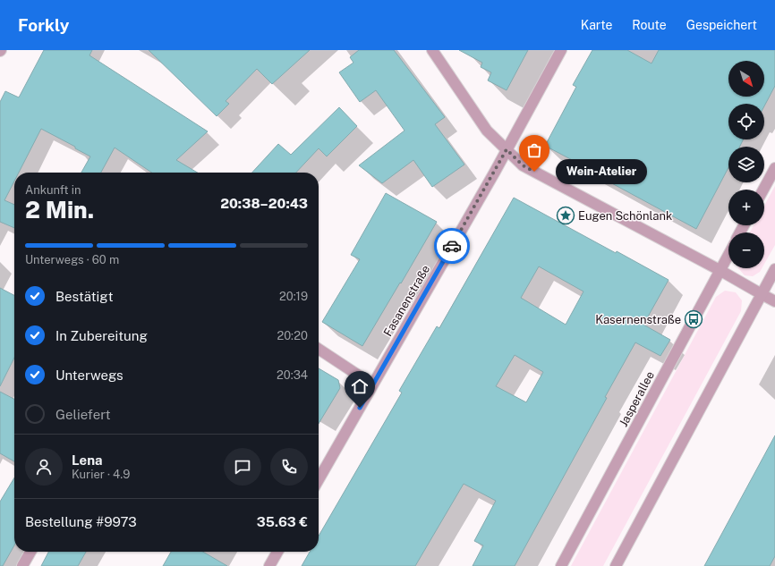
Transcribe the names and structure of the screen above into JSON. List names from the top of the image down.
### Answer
{
  "streets": {
    "street": ["Fasanenstraße", "Jasperallee"]
  },
  "places": {
    "other": ["Wein-Atelier"],
    "place": ["Eugen Schönlank"],
    "bus stop": ["Kasernenstraße"]
  },
  "north": "bottom right",
  "page": {
    "header": "Forkly",
    "nav": ["Karte", "Route", "Gespeichert"],
    "map_buttons": ["+", "−"],
    "bubble": "Wein-Atelier",
    "heading": ["2 Min.", "Ankunft in", "20:38–20:43"],
    "panel": [
      "Lena",
      "Kurier · 4.9",
      "Bestellung #9973",
      "35.63 €"
    ],
    "bar": "Unterwegs · 60 m",
    "list": [
      ["Bestätigt", "20:19"],
      ["In Zubereitung", "20:20"],
      ["Unterwegs", "20:34"],
      "Geliefert"
    ]
  }
}
